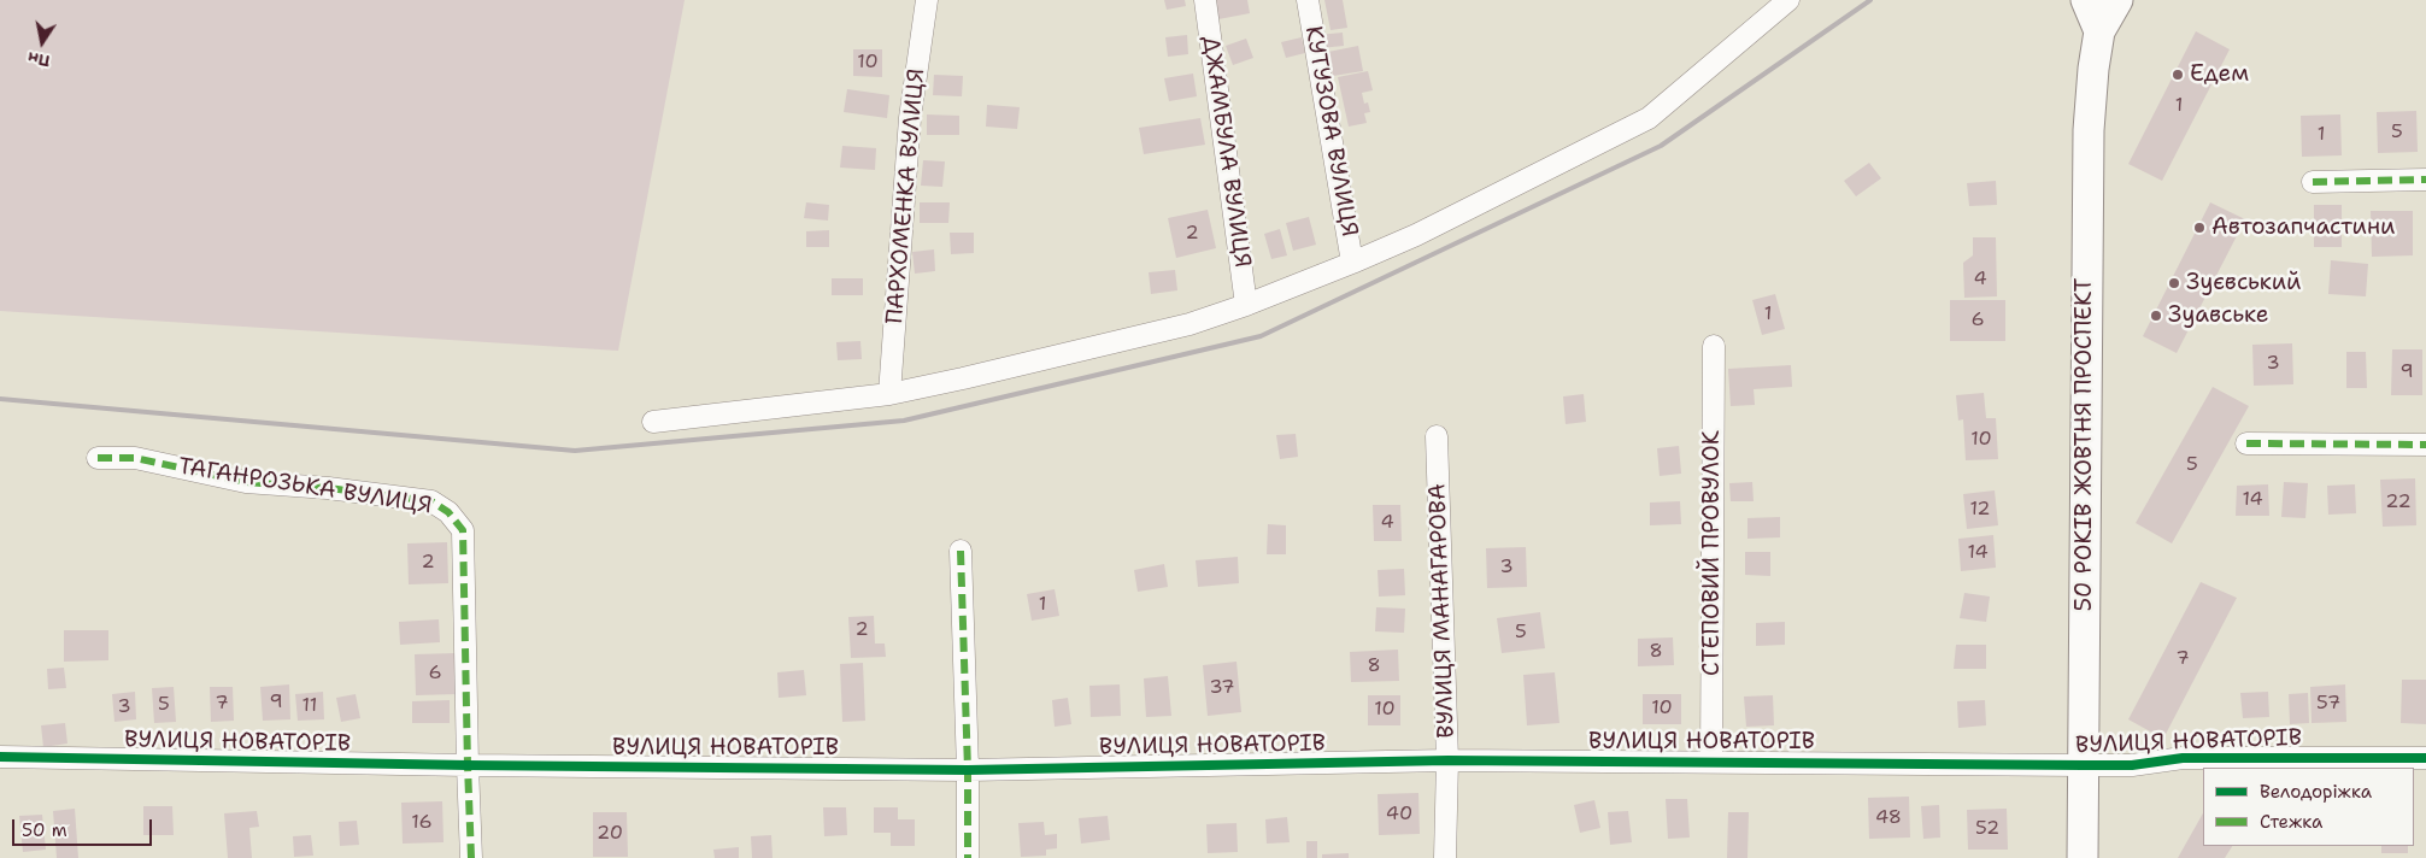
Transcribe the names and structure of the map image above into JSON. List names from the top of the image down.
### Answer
{
  "streets": {
    "street": [
      "КУТУЗОВА ВУЛИЦЯ",
      "ДЖАМБУЛА ВУЛИЦЯ",
      "ПАРХОМЕНКА ВУЛИЦЯ",
      "50 РОКІВ ЖОВТНЯ ПРОСПЕКТ",
      "ТАГАНРОЗЬКА ВУЛИЦЯ",
      "СТЕПОВИЙ ПРОВУЛОК",
      "ВУЛИЦЯ МАНАГАРОВА",
      "ВУЛИЦЯ НОВАТОРІВ"
    ]
  },
  "crossings": [
    ["50 РОКІВ ЖОВТНЯ ПРОСПЕКТ", "ВУЛИЦЯ НОВАТОРІВ"],
    ["ТАГАНРОЗЬКА ВУЛИЦЯ", "ВУЛИЦЯ НОВАТОРІВ"],
    ["СТЕПОВИЙ ПРОВУЛОК", "ВУЛИЦЯ НОВАТОРІВ"],
    ["ВУЛИЦЯ МАНАГАРОВА", "ВУЛИЦЯ НОВАТОРІВ"]
  ],
  "places": [
    "Едем",
    "Автозапчастини",
    "Зуєвський",
    "Зуавське"
  ],
  "house_numbers": [
    "10",
    "1",
    "5",
    "1",
    "2",
    "4",
    "1",
    "6",
    "3",
    "9",
    "10",
    "5",
    "14",
    "22",
    "12",
    "4",
    "14",
    "2",
    "3",
    "1",
    "2",
    "5",
    "8",
    "7",
    "8",
    "6",
    "37",
    "9",
    "7",
    "57",
    "5",
    "11",
    "3",
    "10",
    "10",
    "40",
    "48",
    "16",
    "52",
    "20"
  ],
  "legend": ["Велодоріжка", "Стежка"],
  "scale_bar": "50 m",
  "north": "bottom"
}
